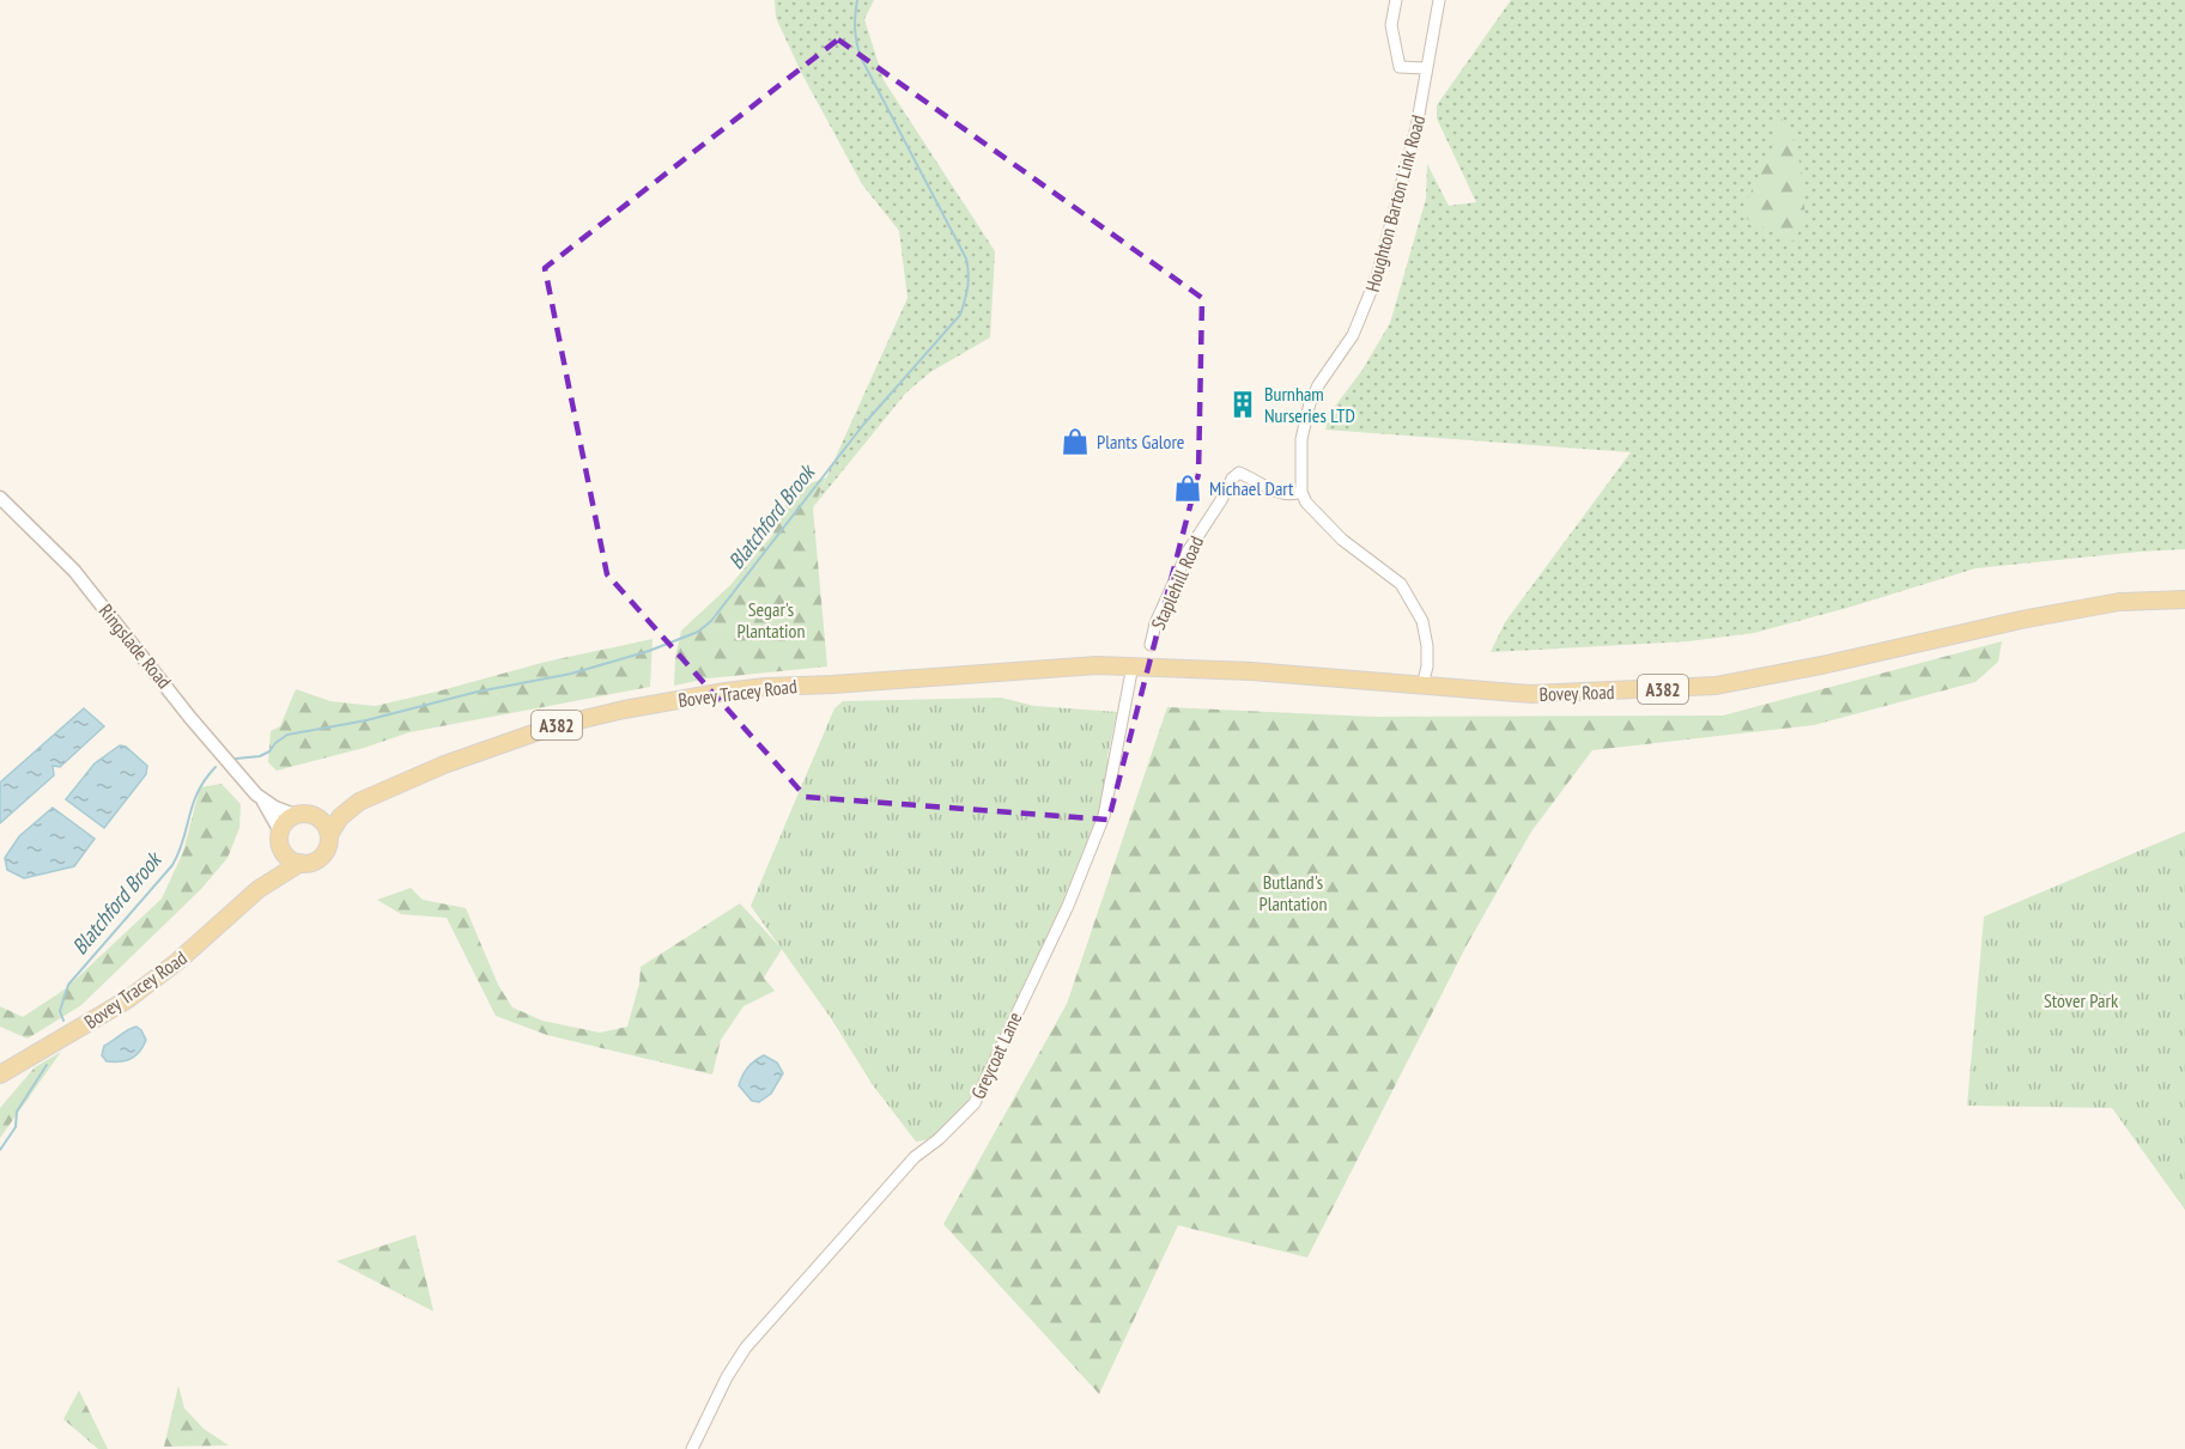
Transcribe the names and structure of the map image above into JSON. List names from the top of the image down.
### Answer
{
  "streets": {
    "main road": ["A382", "Bovey Tracey Road", "Bovey Road"],
    "street": [
      "Houghton Barton Link Road",
      "Staplehill Road",
      "Ringslade Road",
      "Greycoat Lane"
    ]
  },
  "crossings": [
    ["Houghton Barton Link Road", "Staplehill Road"],
    ["Ringslade Road", "Bovey Tracey Road"],
    ["Bovey Tracey Road", "Bovey Road"],
    ["Bovey Tracey Road", "Greycoat Lane"],
    ["Bovey Road", "Greycoat Lane"]
  ],
  "water": ["Blatchford Brook"],
  "parks": ["Segar's Plantation", "Butland's Plantation", "Stover Park"],
  "places": {
    "building": ["Burnham Nurseries LTD"],
    "shop": ["Plants Galore", "Michael Dart"]
  }
}
